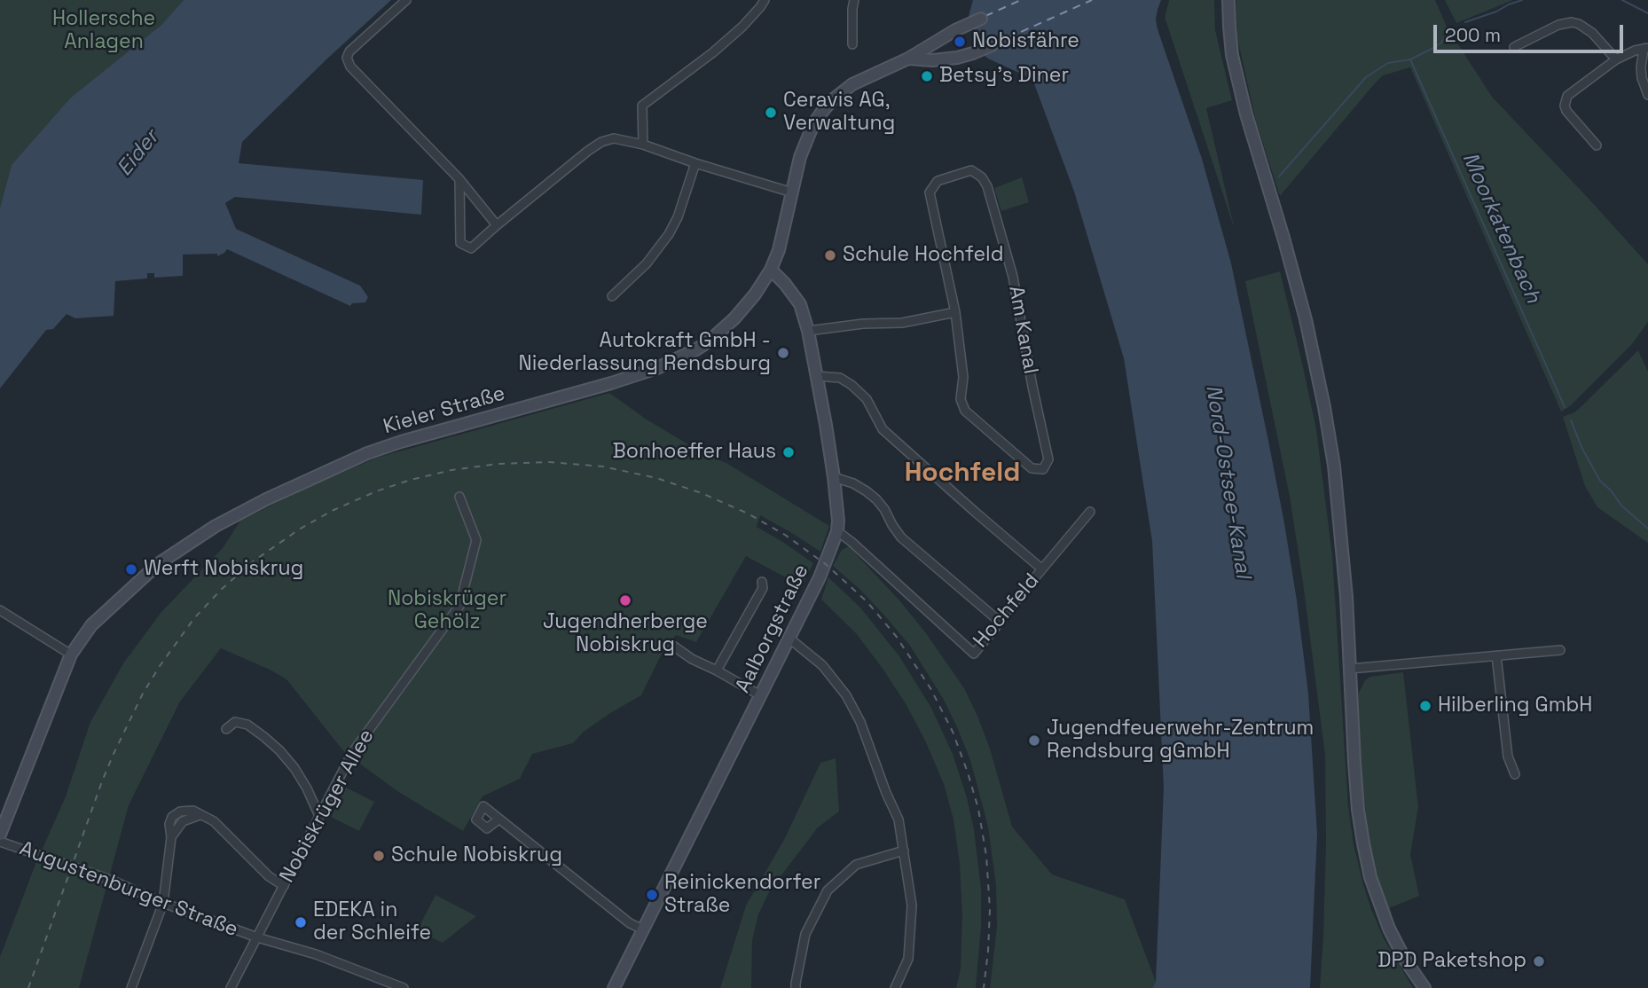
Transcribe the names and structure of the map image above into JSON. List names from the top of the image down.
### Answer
{
  "streets": {
    "main road": ["Kieler Straße", "Aalborgstraße"],
    "street": [
      "Am Kanal",
      "Hochfeld",
      "Nobiskrüger Allee",
      "Augustenburger Straße"
    ]
  },
  "crossings": [
    ["Kieler Straße", "Aalborgstraße"],
    ["Hochfeld", "Aalborgstraße"],
    ["Nobiskrüger Allee", "Augustenburger Straße"]
  ],
  "districts": ["Hochfeld"],
  "water": ["Eider", "Moorkatenbach", "Nord-Ostsee-Kanal"],
  "parks": ["Hollersche Anlagen", "Nobiskrüger Gehölz"],
  "places": [
    "Nobisfähre",
    "Betsy's Diner",
    "Ceravis AG, Verwaltung",
    "Schule Hochfeld",
    "Autokraft GmbH - Niederlassung Rendsburg",
    "Bonhoeffer Haus",
    "Werft Nobiskrug",
    "Jugendherberge Nobiskrug",
    "Hilberling GmbH",
    "Jugendfeuerwehr-Zentrum Rendsburg gGmbH",
    "Schule Nobiskrug",
    "Reinickendorfer Straße",
    "EDEKA in der Schleife",
    "DPD Paketshop"
  ],
  "scale_bar": "200 m"
}
